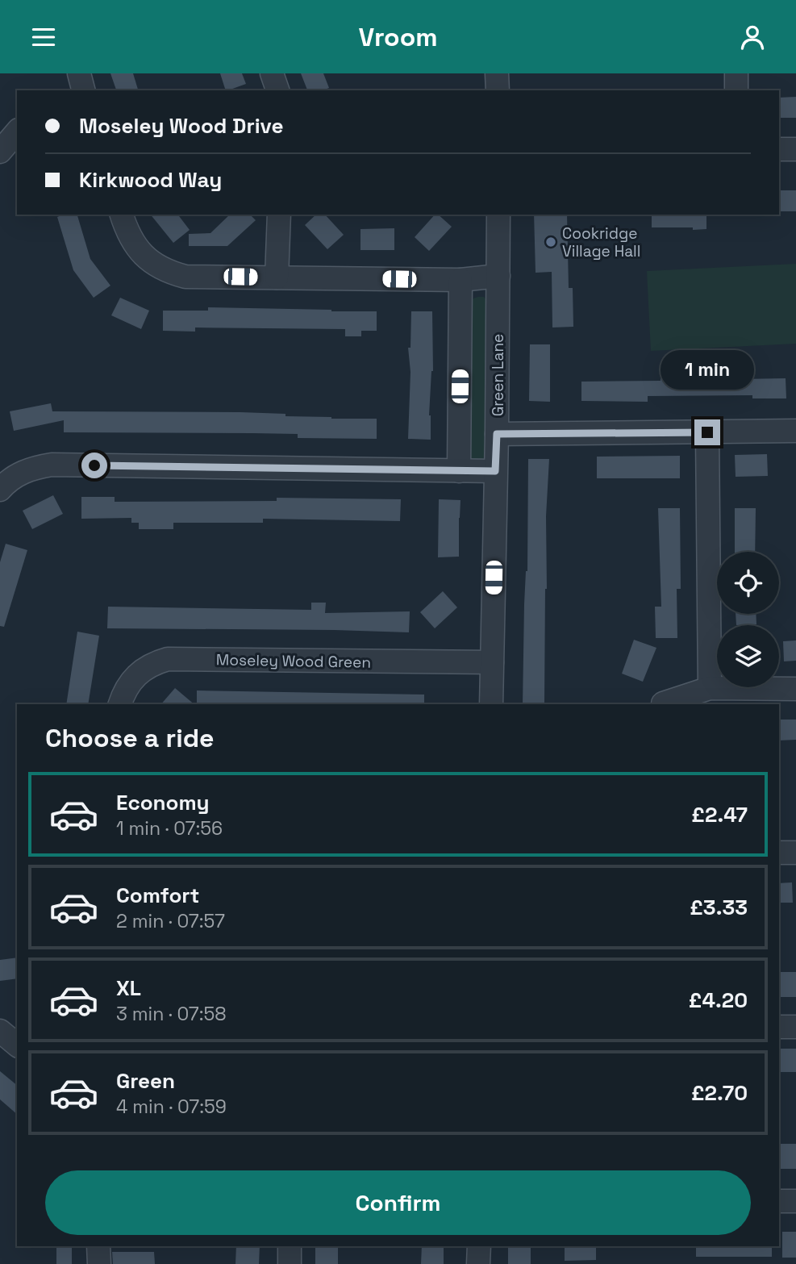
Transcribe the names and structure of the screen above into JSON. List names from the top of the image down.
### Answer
{
  "streets": {
    "street": ["Green Lane", "Moseley Wood Green"]
  },
  "crossings": [
    ["Green Lane", "Moseley Wood Green"]
  ],
  "places": ["Cookridge Village Hall"],
  "page": {
    "header": "Vroom",
    "banner": ["Moseley Wood Drive", "Kirkwood Way"],
    "bubble": "1 min",
    "heading": "Choose a ride",
    "list": [
      {
        "name": "Economy",
        "note": "1 min · 07:56",
        "value": "£2.47"
      },
      {
        "name": "Comfort",
        "note": "2 min · 07:57",
        "value": "£3.33"
      },
      {
        "name": "XL",
        "note": "3 min · 07:58",
        "value": "£4.20"
      },
      {
        "name": "Green",
        "note": "4 min · 07:59",
        "value": "£2.70"
      }
    ],
    "buttons": "Confirm"
  }
}
